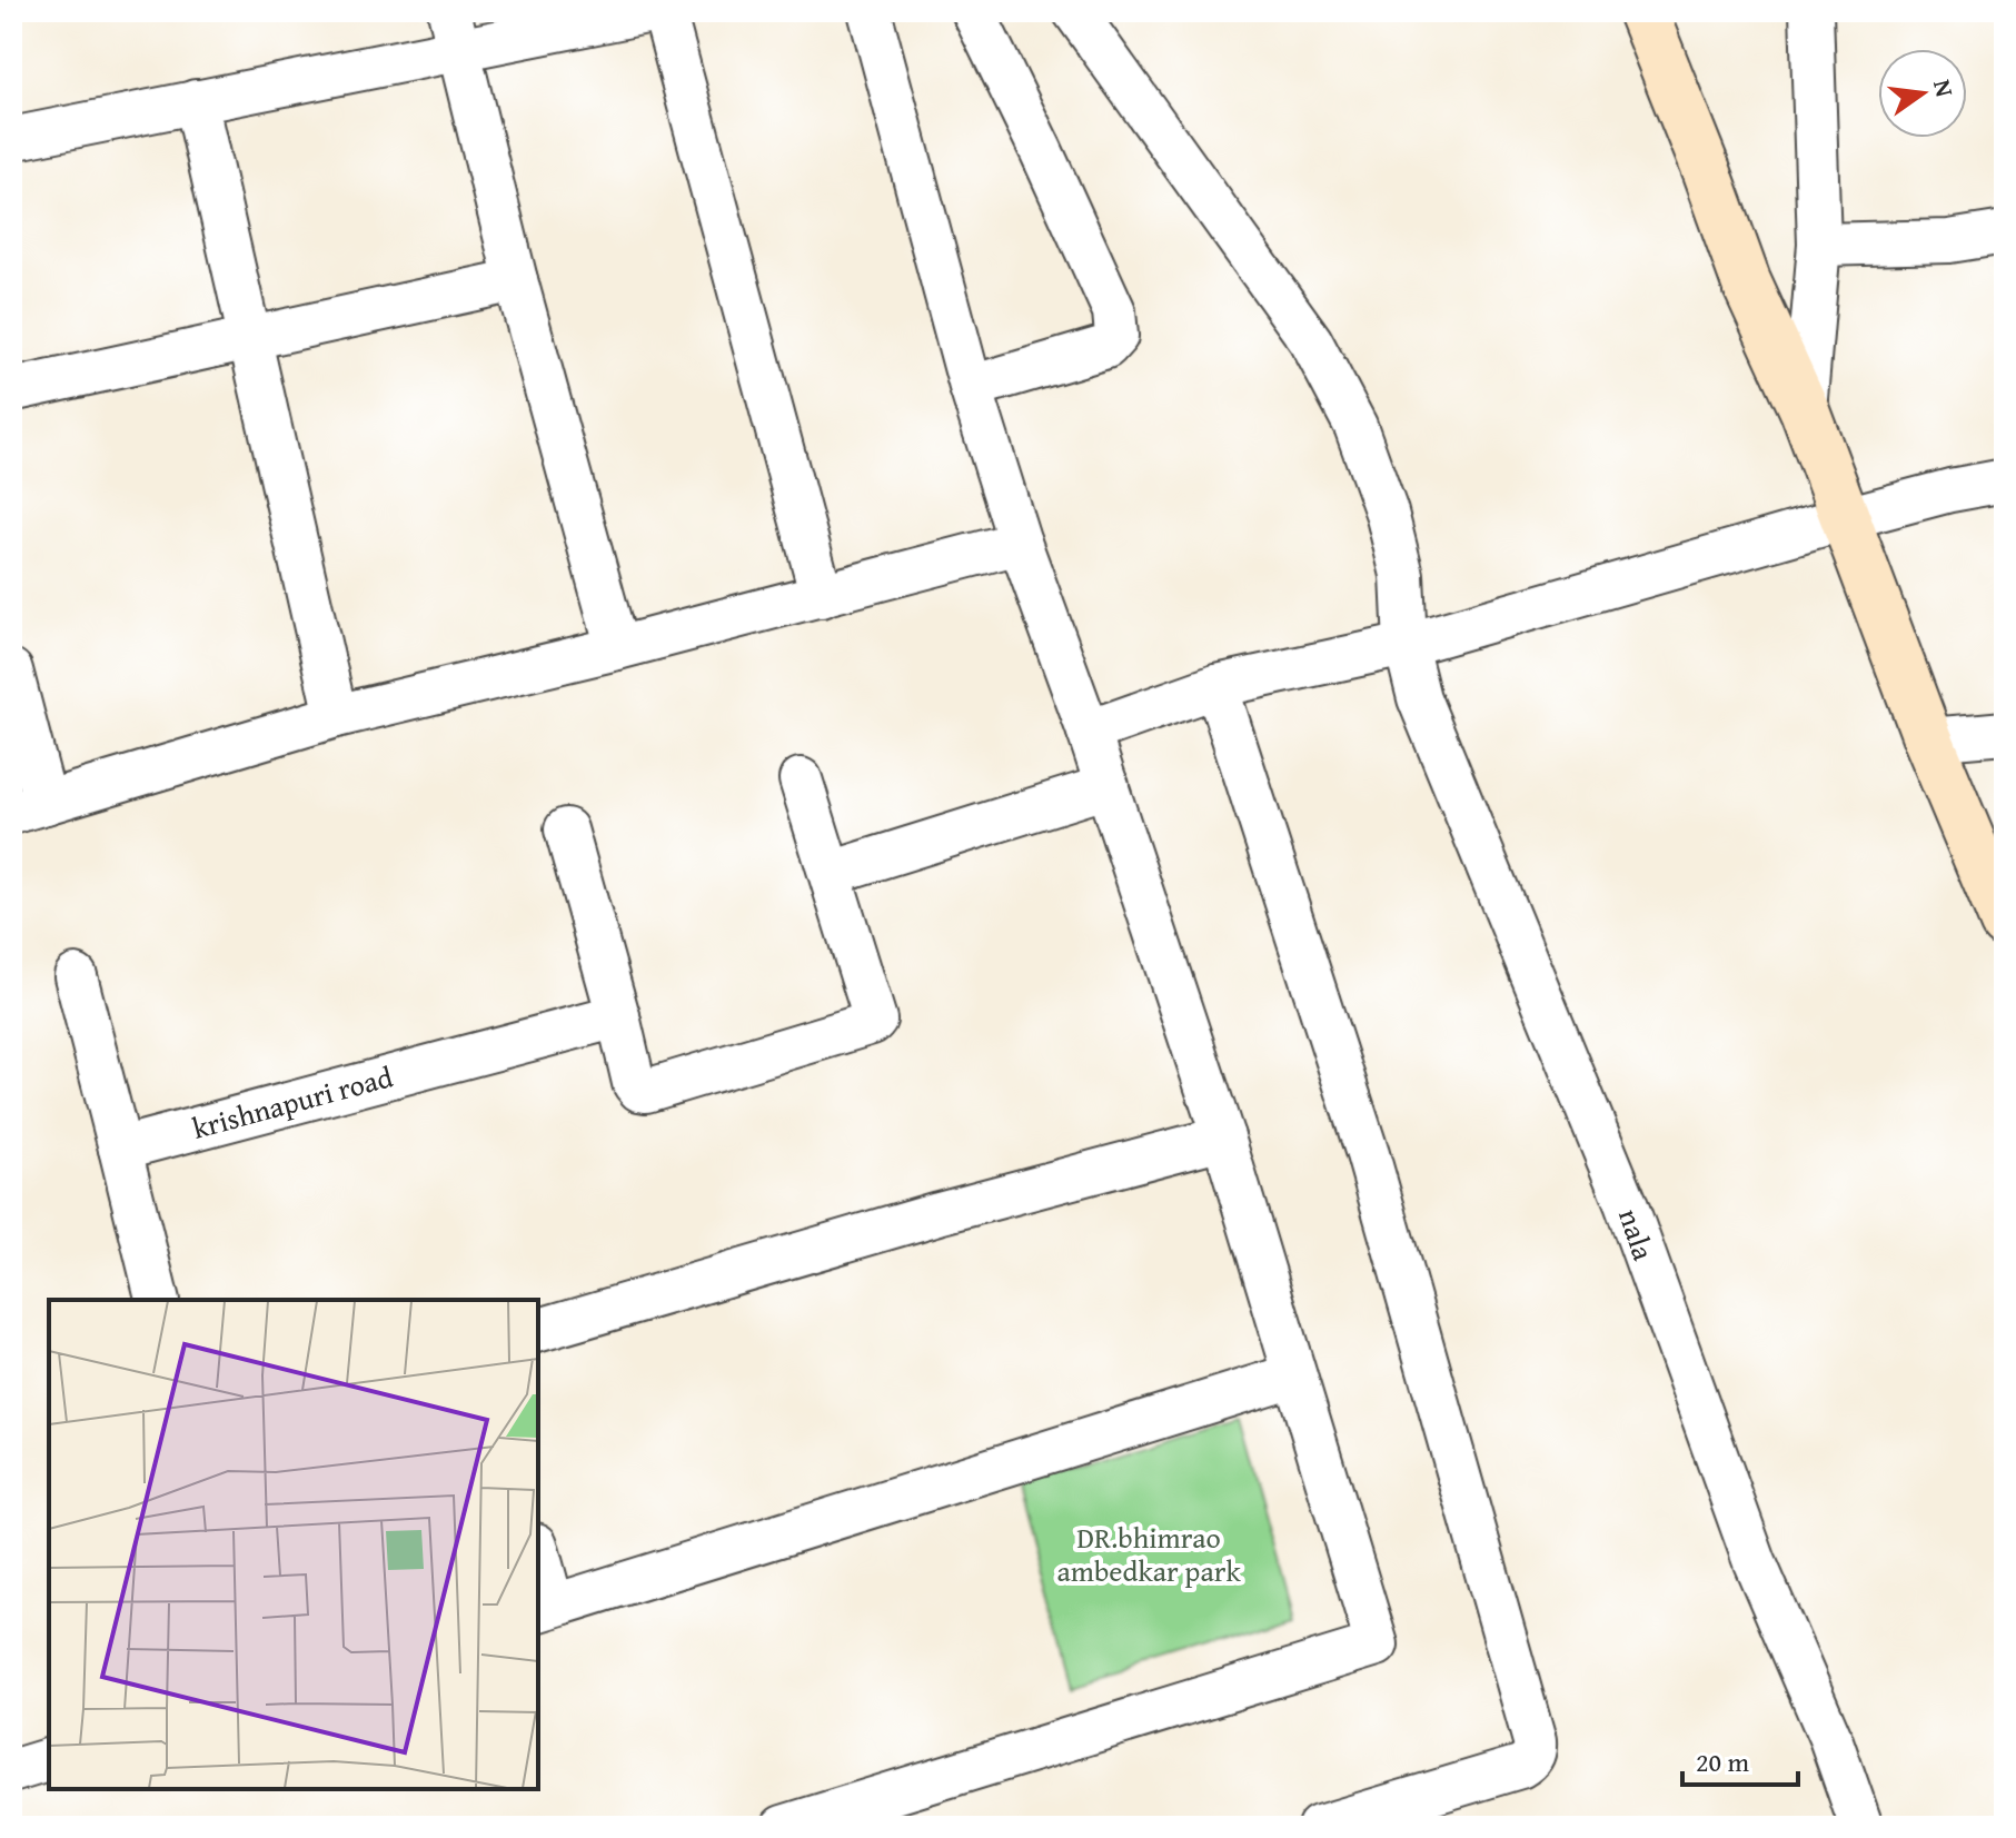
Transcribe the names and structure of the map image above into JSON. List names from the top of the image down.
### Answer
{
  "streets": {
    "street": ["krishnapuri road", "nala"]
  },
  "parks": ["DR.bhimrao ambedkar park"],
  "scale_bar": "20 m",
  "north": "right"
}
